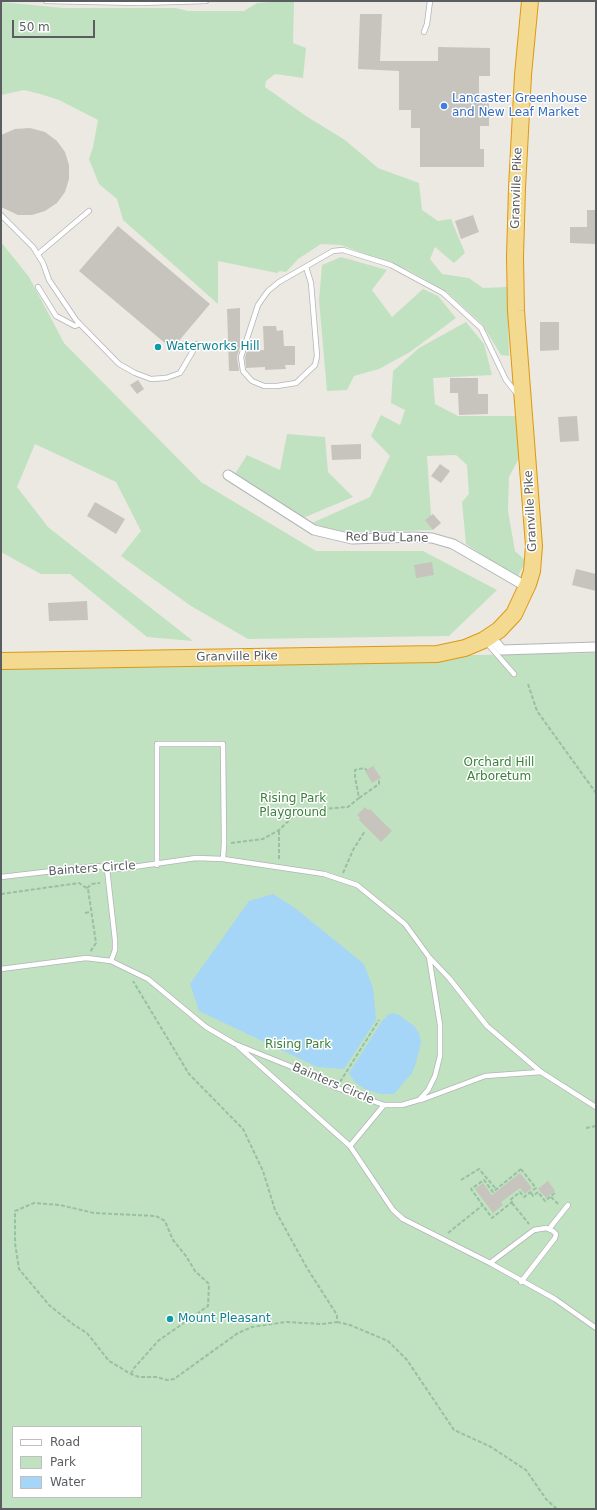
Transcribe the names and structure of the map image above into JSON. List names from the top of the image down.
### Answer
{
  "streets": {
    "highway": ["Granville Pike"],
    "street": ["Red Bud Lane"],
    "lane": ["Bainters Circle"]
  },
  "crossings": [
    ["Granville Pike", "Red Bud Lane"]
  ],
  "parks": ["Orchard Hill Arboretum", "Rising Park Playground", "Rising Park"],
  "places": ["Lancaster Greenhouse and New Leaf Market", "Waterworks Hill", "Mount Pleasant"],
  "legend": ["Road", "Park", "Water"],
  "scale_bar": "50 m"
}
